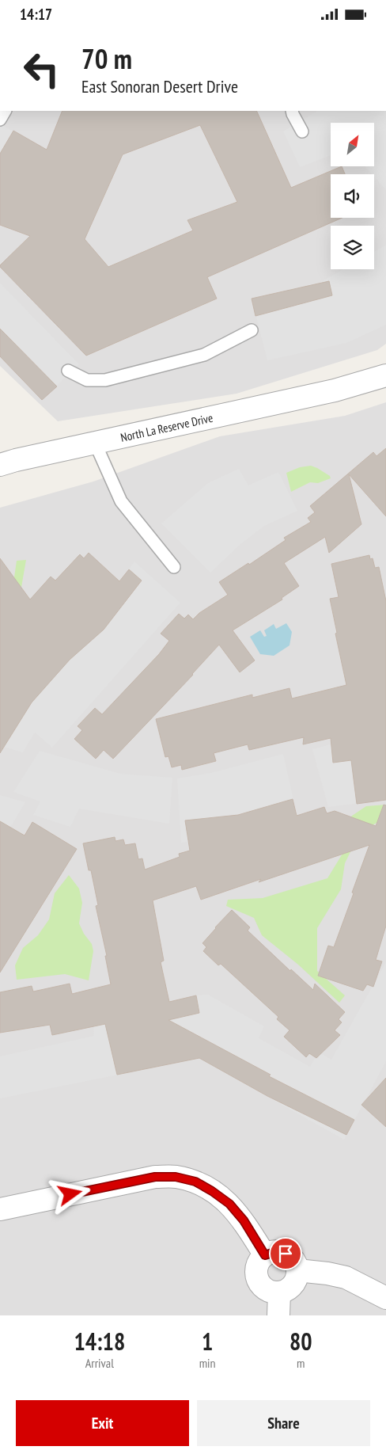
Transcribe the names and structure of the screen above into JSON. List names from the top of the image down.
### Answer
{
  "streets": {
    "street": ["North La Reserve Drive"]
  },
  "north": "top right",
  "page": {
    "status": "14:17",
    "turn": ["70 m", "East Sonoran Desert Drive"],
    "eta": [
      "14:18",
      "Arrival",
      "1",
      "min",
      "80",
      "m"
    ],
    "buttons": ["Exit", "Share"]
  }
}
